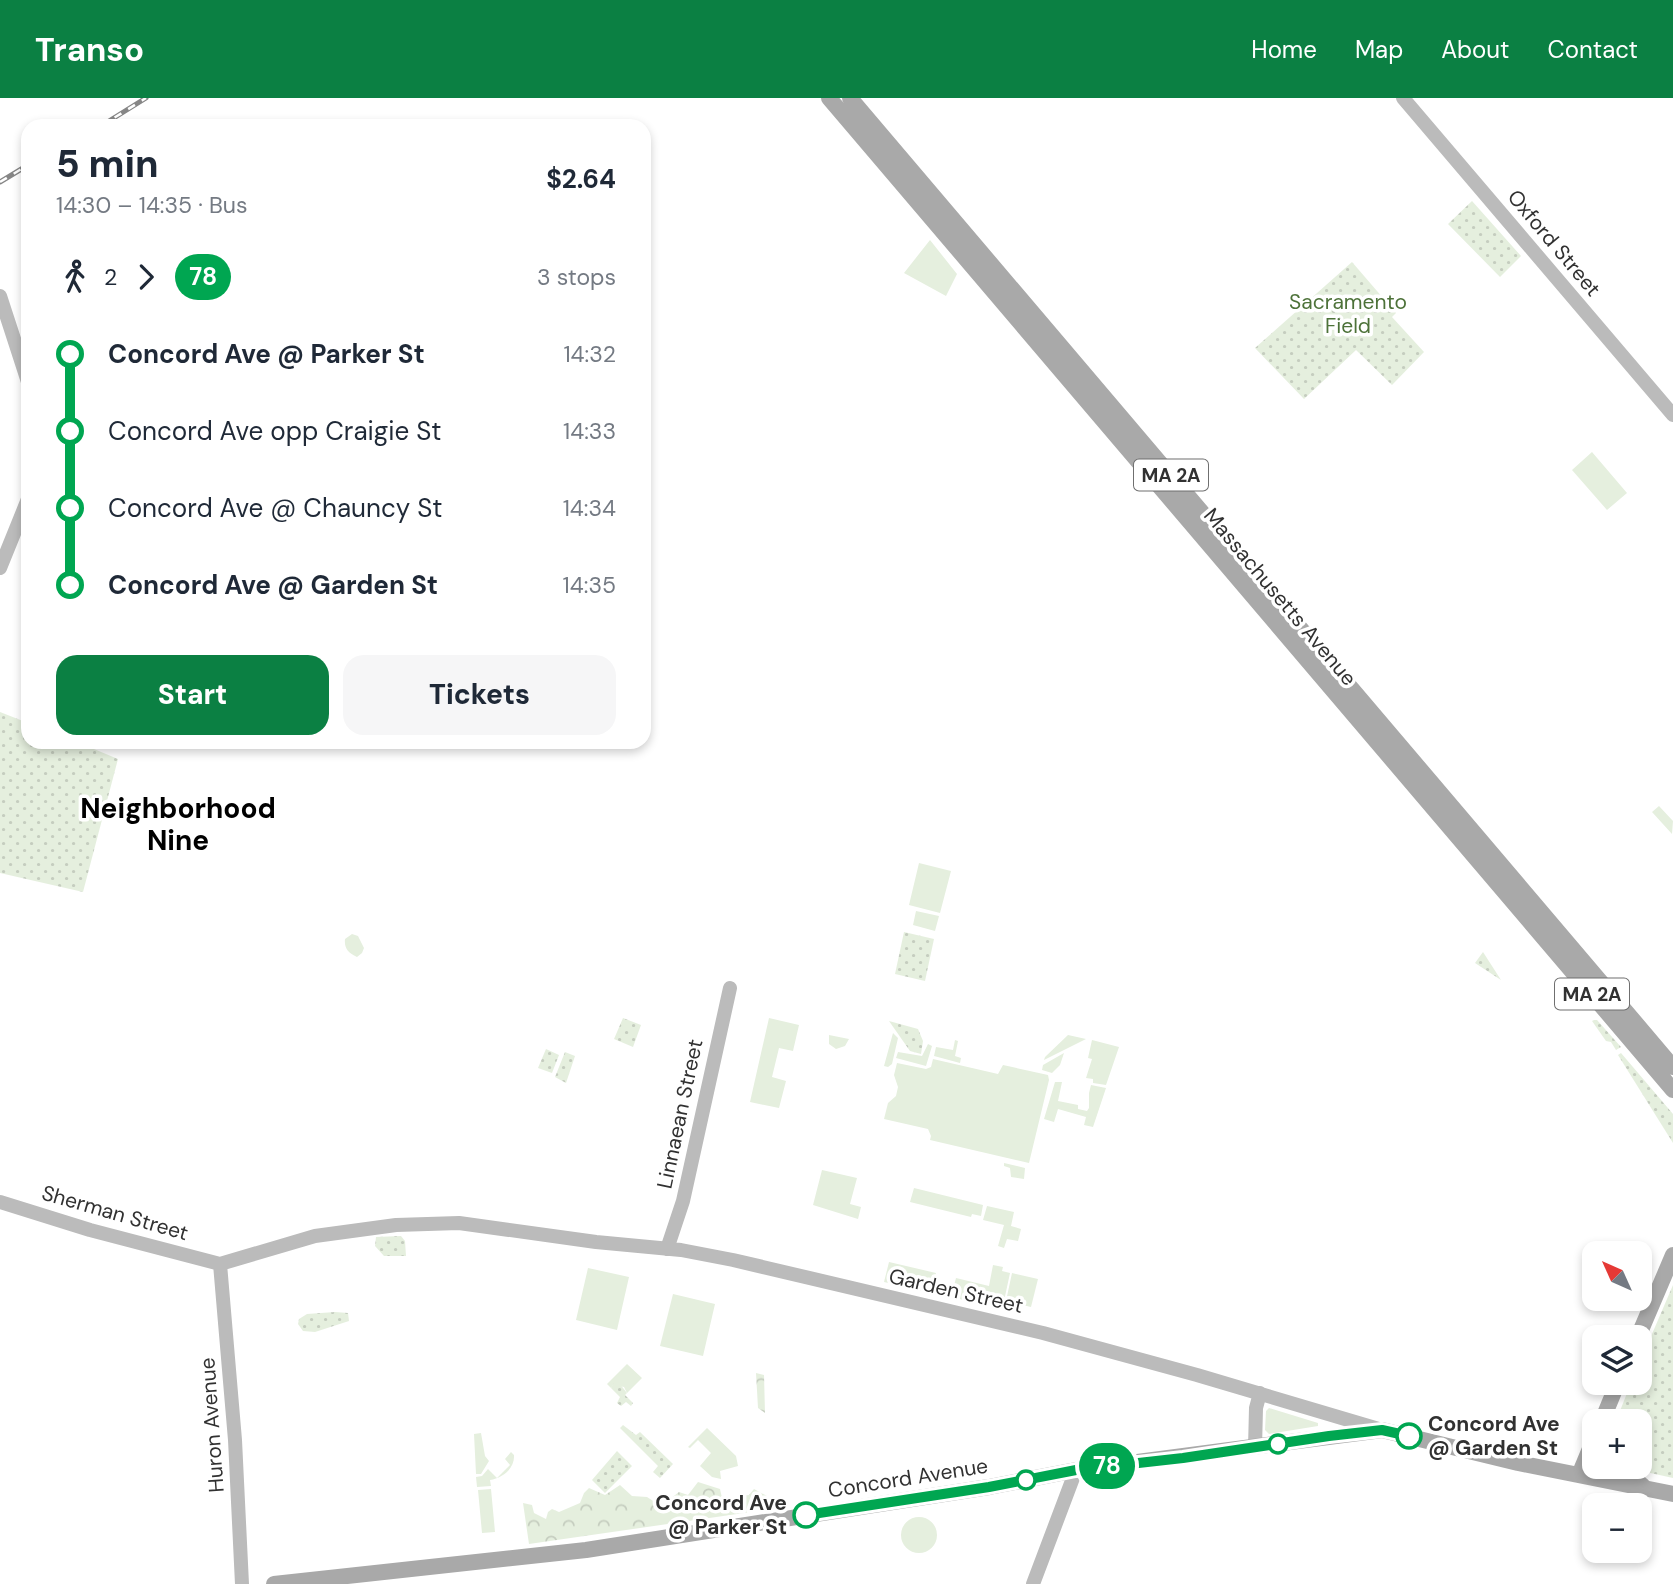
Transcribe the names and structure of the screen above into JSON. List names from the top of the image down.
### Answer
{
  "streets": {
    "main road": [
      "MA 2A",
      "Massachusetts Avenue",
      "Garden Street",
      "Concord Avenue"
    ],
    "street": [
      "Oxford Street",
      "Linnaean Street",
      "Sherman Street",
      "Huron Avenue"
    ]
  },
  "crossings": [
    ["Linnaean Street", "Garden Street"],
    ["Sherman Street", "Garden Street"],
    ["Sherman Street", "Huron Avenue"],
    ["Garden Street", "Huron Avenue"],
    ["Garden Street", "Concord Avenue"]
  ],
  "districts": ["Neighborhood Nine"],
  "parks": ["Sacramento Field"],
  "places": ["Concord Ave @ Garden St", "Concord Ave @ Parker St"],
  "lines": ["bus line 78"],
  "north": "top left",
  "page": {
    "header": "Transo",
    "nav": [
      "Home",
      "Map",
      "About",
      "Contact"
    ],
    "on_map": "78",
    "heading": ["5 min", "14:30 – 14:35 · Bus", "$2.64"],
    "legs": ["2", "78", "3 stops"],
    "list": [
      {
        "name": "Concord Ave @ Parker St",
        "value": "14:32"
      },
      {
        "name": "Concord Ave opp Craigie St",
        "value": "14:33"
      },
      {
        "name": "Concord Ave @ Chauncy St",
        "value": "14:34"
      },
      {
        "name": "Concord Ave @ Garden St",
        "value": "14:35"
      }
    ],
    "buttons": ["Start", "Tickets"],
    "map_buttons": ["+", "−"]
  }
}
